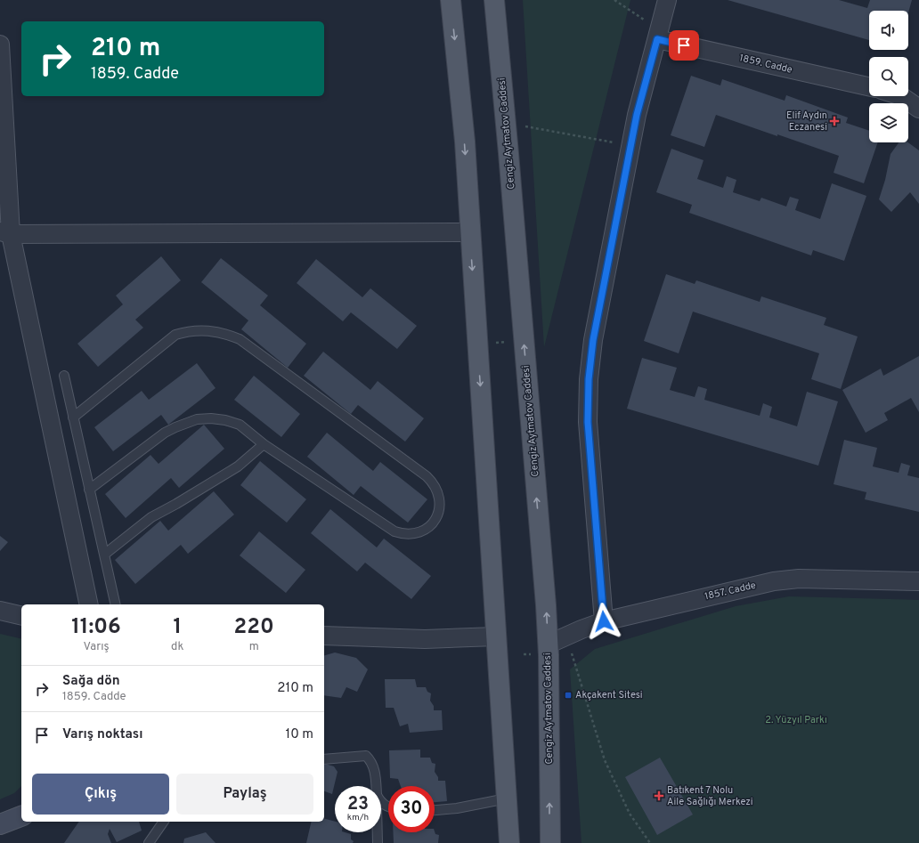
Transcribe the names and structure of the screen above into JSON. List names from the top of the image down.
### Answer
{
  "streets": {
    "main road": ["Cengiz Aytmatov Caddesi"],
    "street": ["1859. Cadde", "1857. Cadde"]
  },
  "crossings": [
    ["Cengiz Aytmatov Caddesi", "1857. Cadde"]
  ],
  "parks": ["2. Yüzyıl Parkı"],
  "places": {
    "health": ["Elif Aydın Eczanesi", "Batıkent 7 Nolu Aile Sağlığı Merkezi"],
    "transit": ["Akçakent Sitesi"]
  },
  "page": {
    "turn": ["210 m", "1859. Cadde"],
    "eta": [
      "11:06",
      "Varış",
      "1",
      "dk",
      "220",
      "m"
    ],
    "list": [
      {
        "name": "Sağa dön",
        "note": "1859. Cadde",
        "value": "210 m"
      },
      {
        "name": "Varış noktası",
        "value": "10 m"
      }
    ],
    "buttons": ["Çıkış", "Paylaş"],
    "speed": "23 km/h",
    "limit": "30"
  }
}
